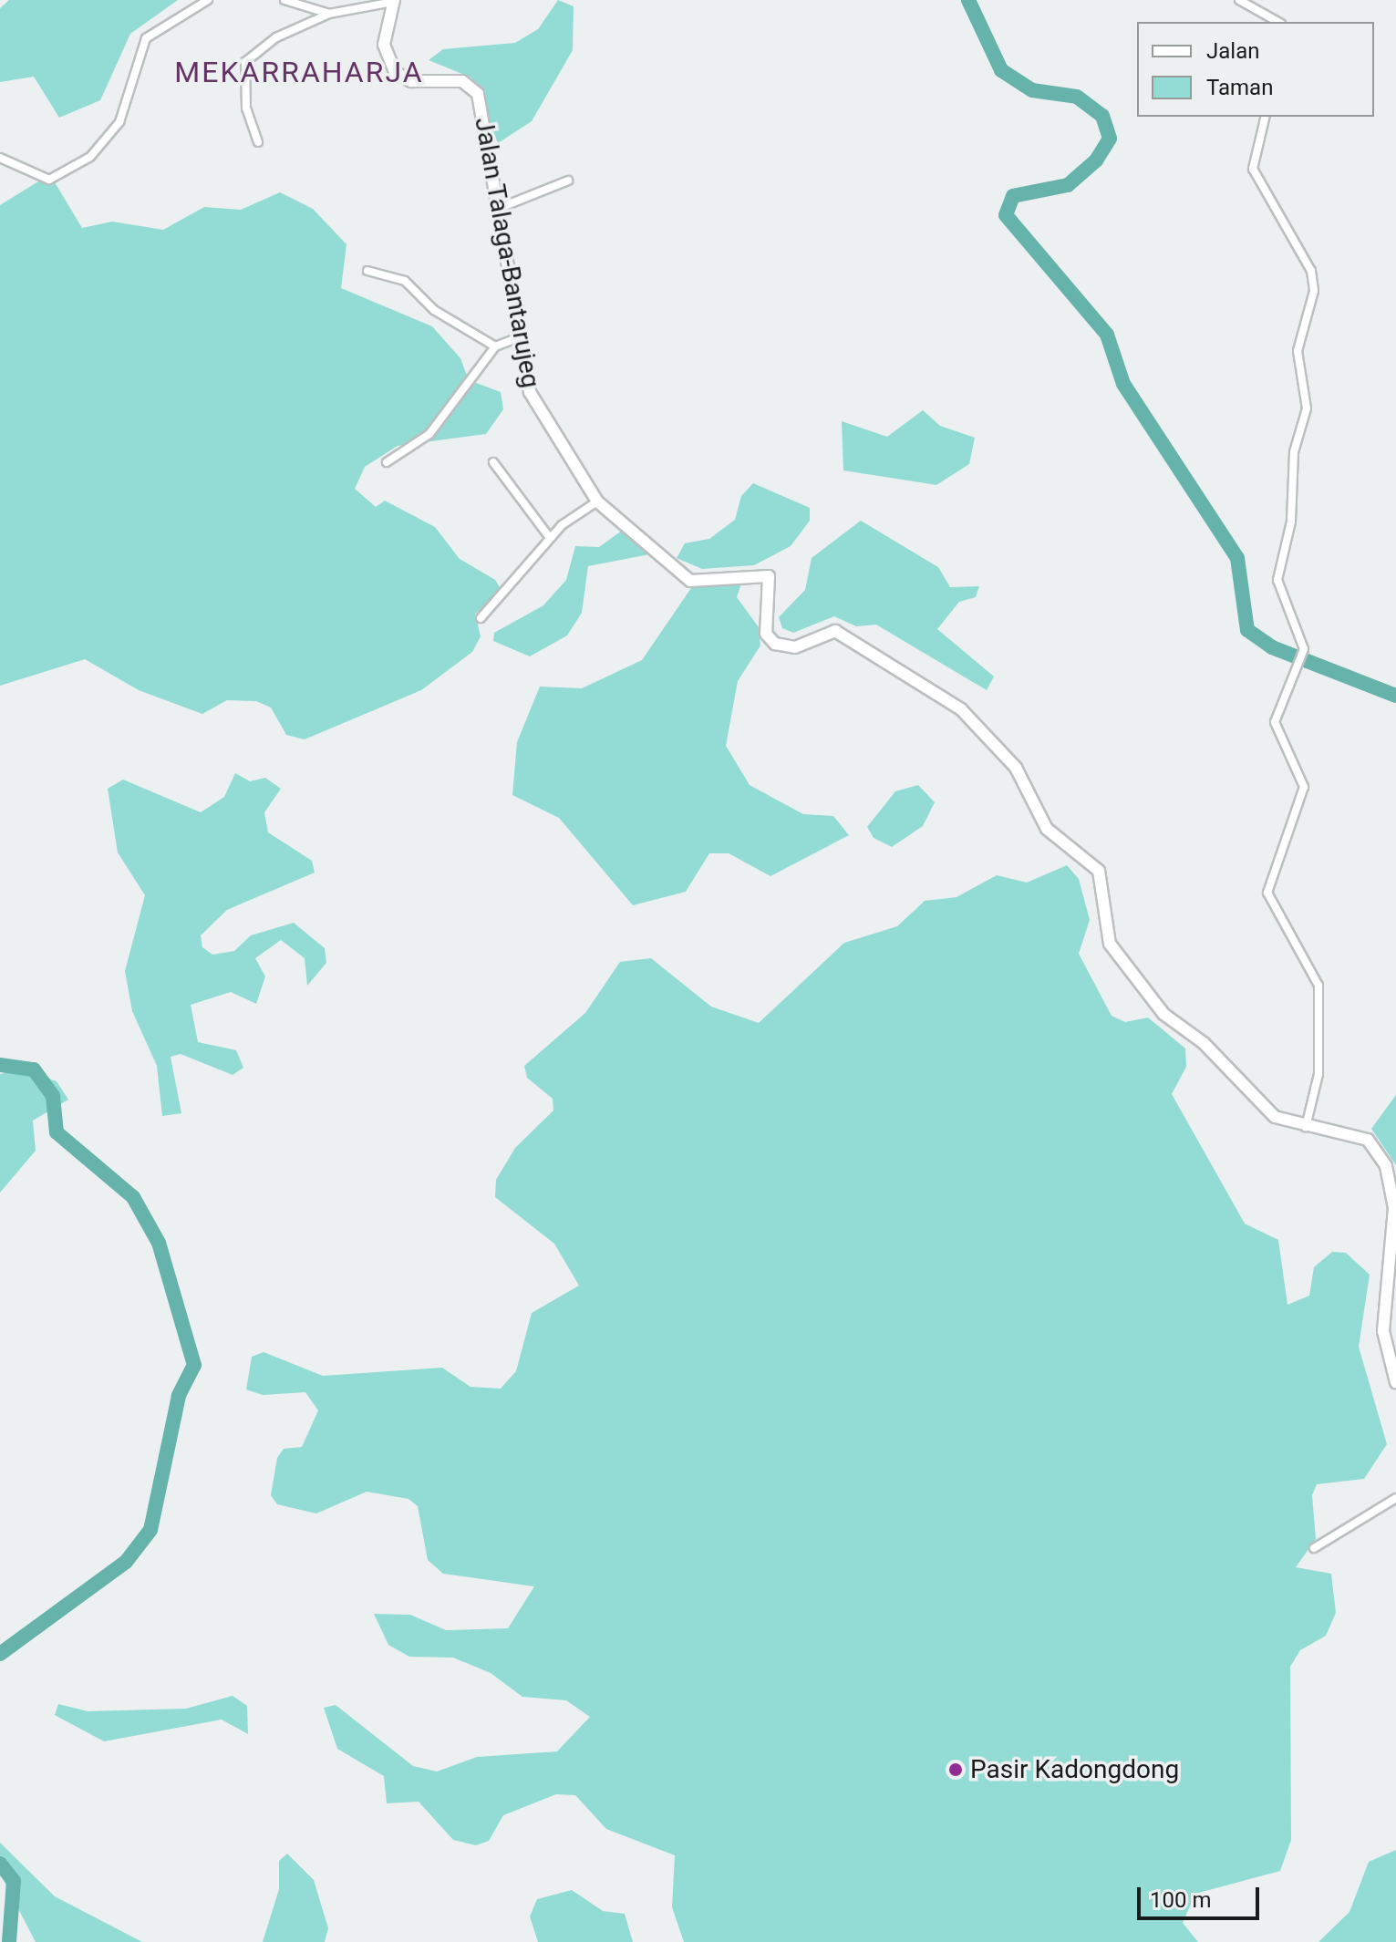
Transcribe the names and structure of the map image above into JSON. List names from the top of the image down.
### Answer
{
  "streets": {
    "main road": ["Jalan Talaga-Bantarujeg"]
  },
  "districts": ["MEKARRAHARJA"],
  "places": ["Pasir Kadongdong"],
  "legend": ["Jalan", "Taman"],
  "scale_bar": "100 m"
}
